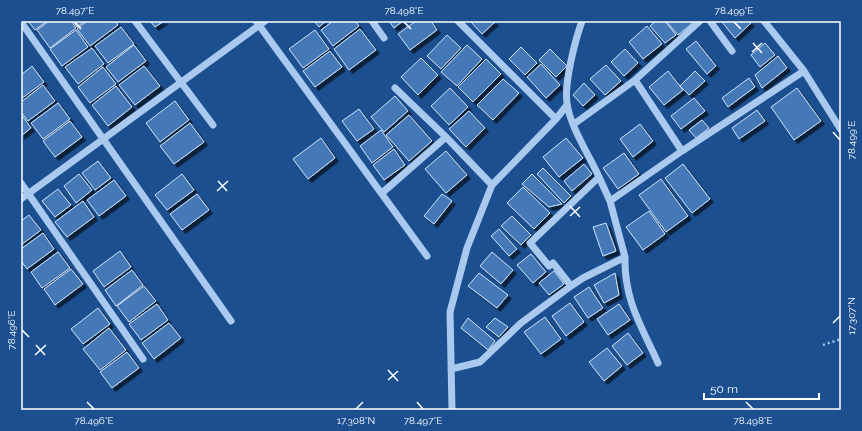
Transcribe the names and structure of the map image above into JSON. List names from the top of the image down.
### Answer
{
  "scale_bar": "50 m",
  "coordinates": [
    "78.497°E",
    "78.498°E",
    "78.499°E",
    "17.307°N",
    "78.496°E",
    "17.308°N"
  ]
}
